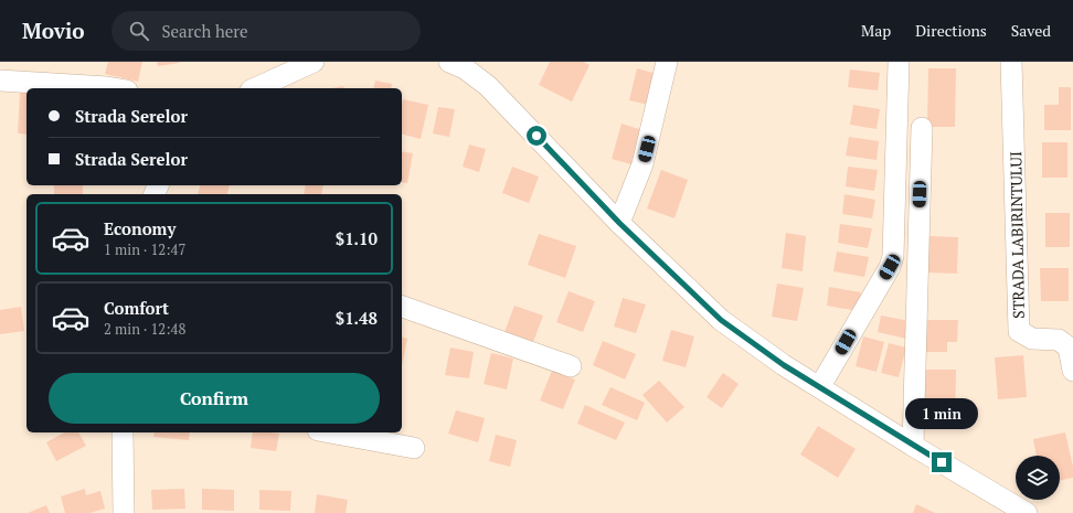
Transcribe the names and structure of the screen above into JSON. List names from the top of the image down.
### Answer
{
  "streets": {
    "street": ["STRADA LABIRINTULUI"]
  },
  "page": {
    "header": "Movio",
    "search": "Search here",
    "nav": ["Map", "Directions", "Saved"],
    "banner": ["Strada Serelor", "Strada Serelor"],
    "list": [
      {
        "name": "Economy",
        "note": "1 min · 12:47",
        "value": "$1.10"
      },
      {
        "name": "Comfort",
        "note": "2 min · 12:48",
        "value": "$1.48"
      }
    ],
    "buttons": "Confirm",
    "bubble": "1 min"
  }
}
